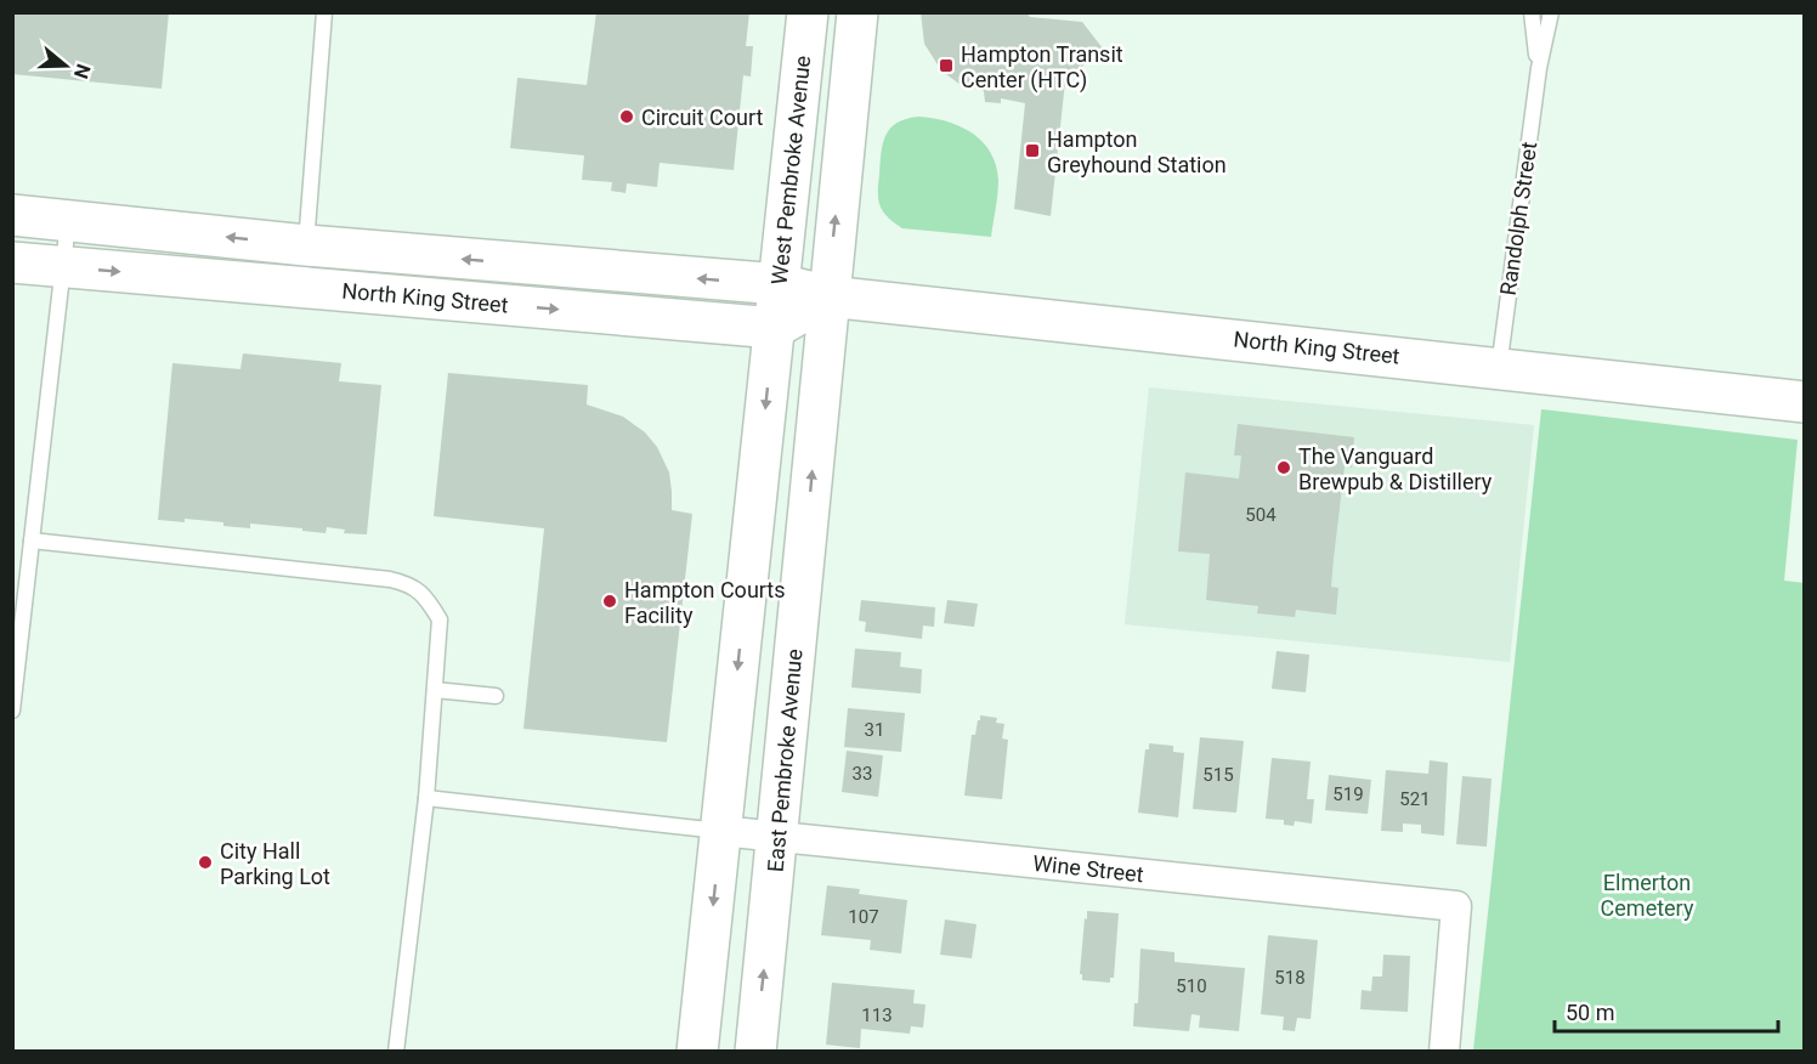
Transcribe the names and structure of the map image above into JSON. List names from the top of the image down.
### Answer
{
  "streets": {
    "main road": ["West Pembroke Avenue", "North King Street", "East Pembroke Avenue"],
    "street": ["Wine Street"],
    "lane": ["Randolph Street"]
  },
  "crossings": [
    ["West Pembroke Avenue", "North King Street"],
    ["Randolph Street", "North King Street"],
    ["North King Street", "East Pembroke Avenue"],
    ["East Pembroke Avenue", "Wine Street"]
  ],
  "parks": ["Elmerton Cemetery"],
  "places": {
    "transit": ["Hampton Transit Center (HTC)", "Hampton Greyhound Station"],
    "other": [
      "Circuit Court",
      "The Vanguard Brewpub & Distillery",
      "Hampton Courts Facility",
      "City Hall Parking Lot"
    ]
  },
  "house_numbers": [
    "504",
    "31",
    "33",
    "515",
    "519",
    "521",
    "107",
    "518",
    "510",
    "113"
  ],
  "scale_bar": "50 m",
  "north": "right"
}
